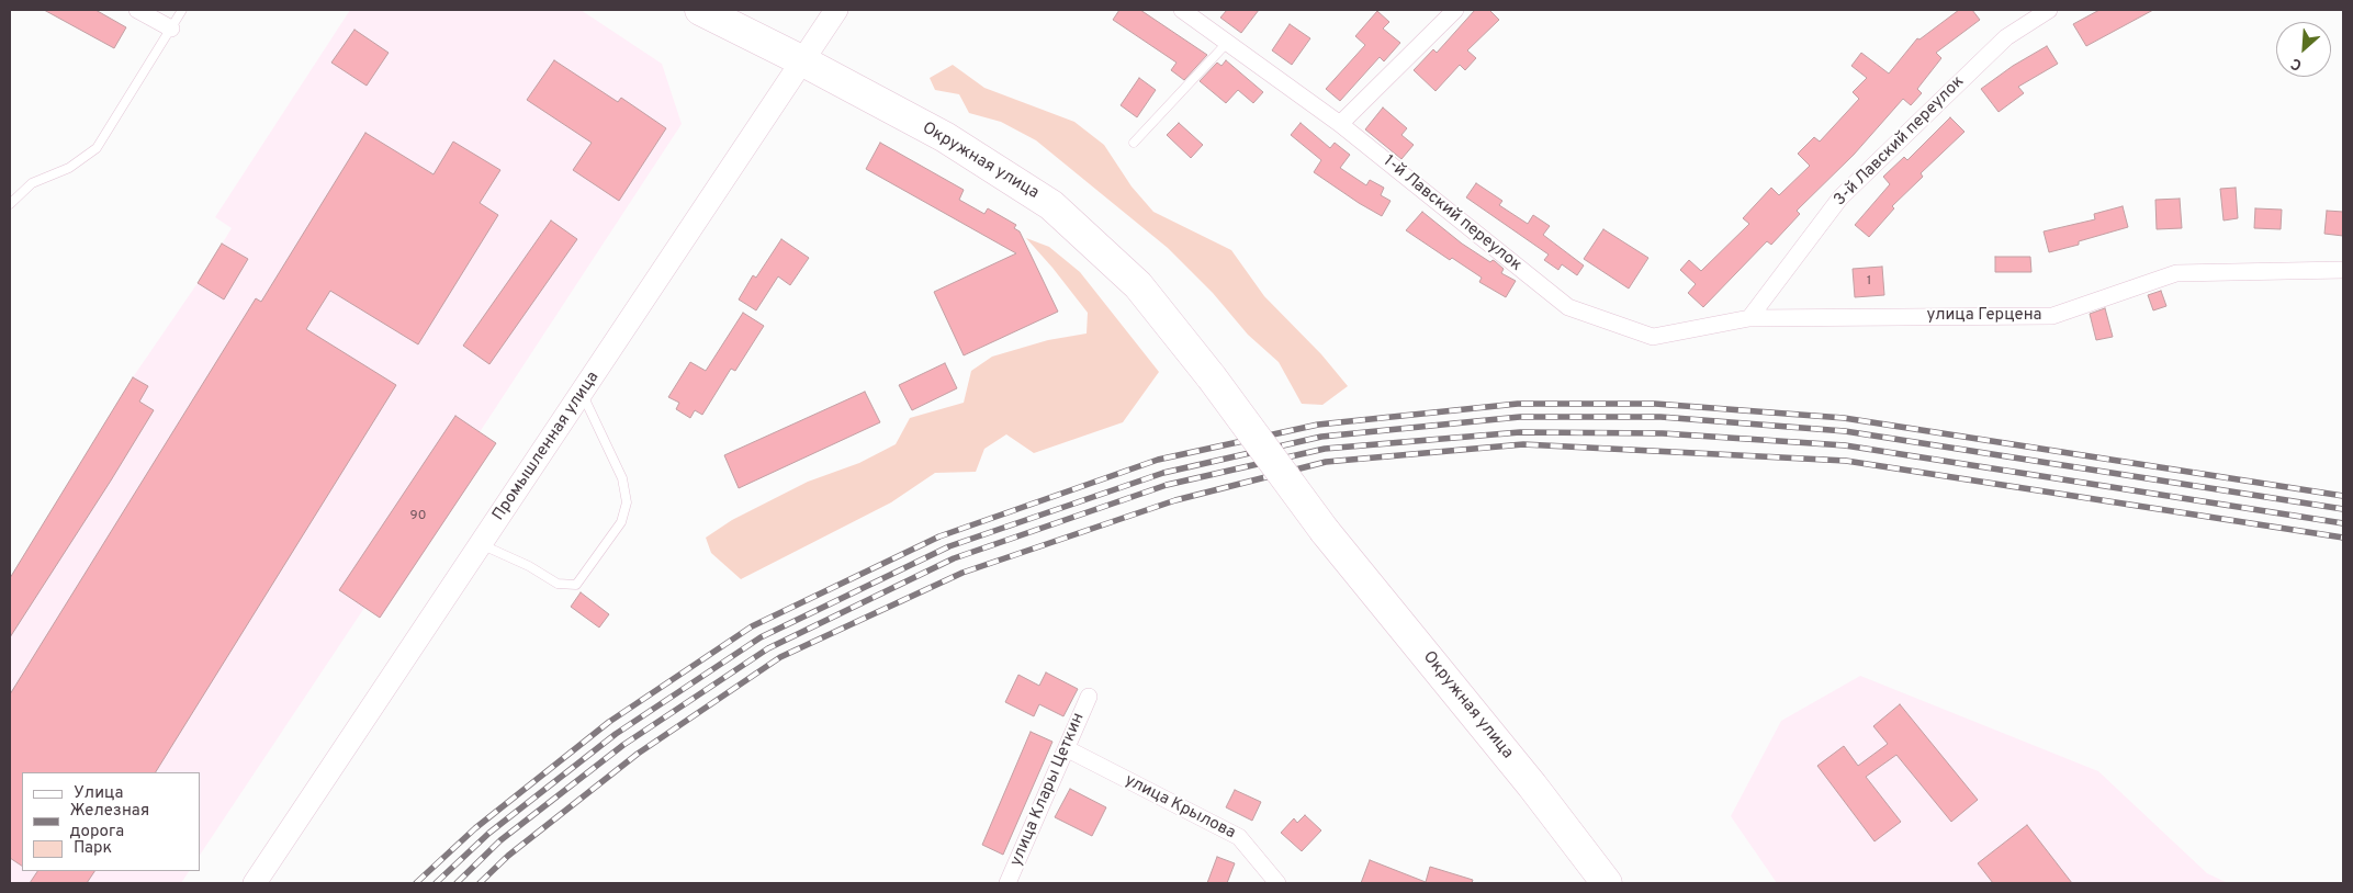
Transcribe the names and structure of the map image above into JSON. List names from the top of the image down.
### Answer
{
  "streets": {
    "highway": ["Окружная улица"],
    "street": [
      "3-й Лавский переулок",
      "1-й Лавский переулок",
      "улица Герцена",
      "Промышленная улица",
      "улица Клары Цеткин",
      "улица Крылова"
    ]
  },
  "crossings": [
    ["3-й Лавский переулок", "1-й Лавский переулок"],
    ["3-й Лавский переулок", "улица Герцена"],
    ["Окружная улица", "Промышленная улица"],
    ["1-й Лавский переулок", "улица Герцена"],
    ["улица Клары Цеткин", "улица Крылова"]
  ],
  "house_numbers": ["1", "90"],
  "legend": ["Улица", "Железная дорога", "Парк"],
  "north": "bottom left"
}
